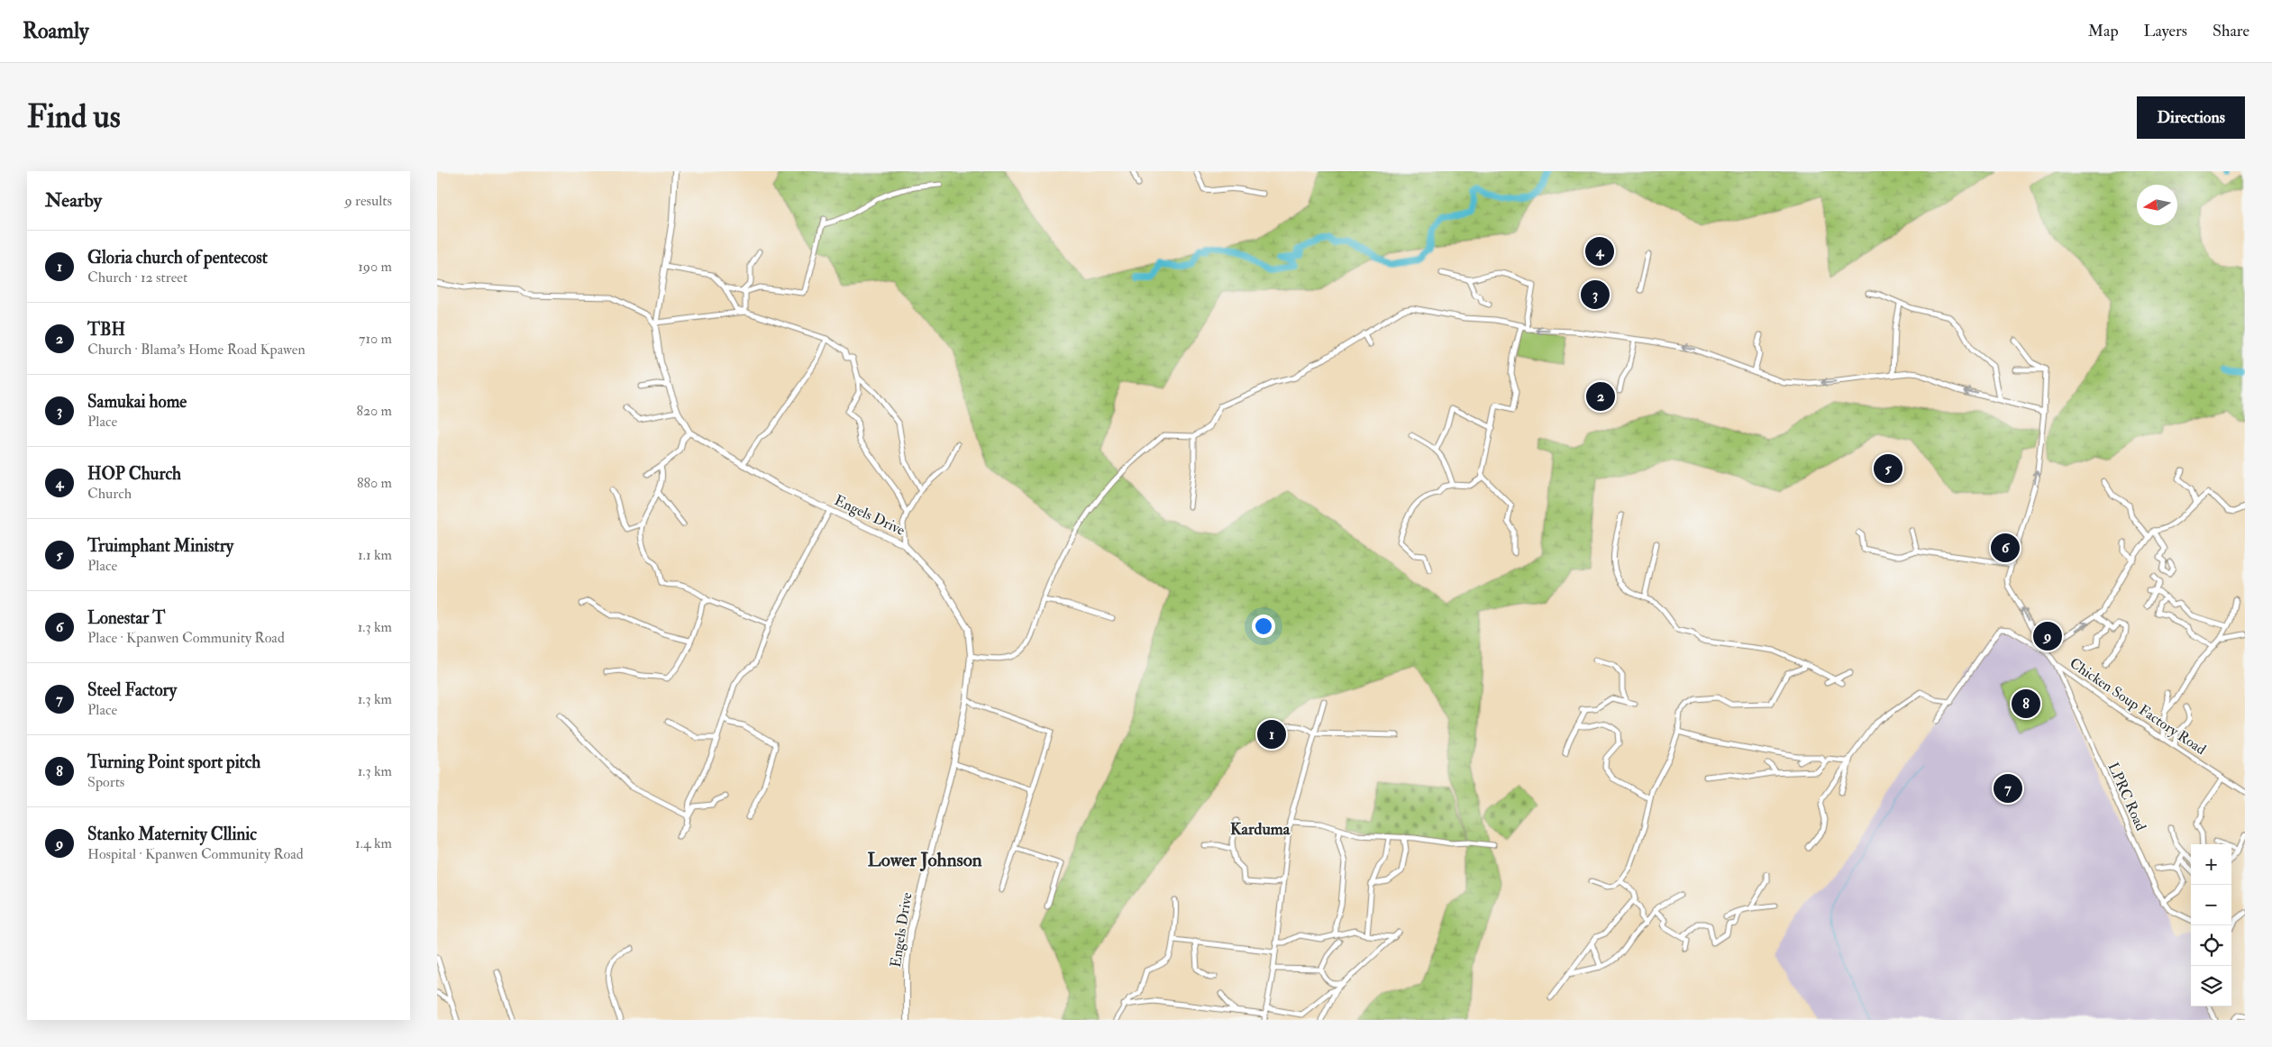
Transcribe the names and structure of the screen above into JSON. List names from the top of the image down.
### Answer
{
  "streets": {
    "street": ["Engels Drive", "Chicken Soup Factory Road", "LPRC Road"]
  },
  "crossings": [
    ["Chicken Soup Factory Road", "LPRC Road"]
  ],
  "districts": ["Karduma", "Lower Johnson"],
  "north": "left",
  "page": {
    "header": "Roamly",
    "nav": ["Map", "Layers", "Share"],
    "buttons": "Directions",
    "title": "Find us",
    "heading": ["Nearby", "9 results"],
    "list": [
      {
        "mark": "1",
        "name": "Gloria church of pentecost",
        "note": "Church · 12 street",
        "value": "190 m"
      },
      {
        "mark": "2",
        "name": "TBH",
        "note": "Church · Blama's Home Road Kpawen",
        "value": "710 m"
      },
      {
        "mark": "3",
        "name": "Samukai home",
        "note": "Place",
        "value": "820 m"
      },
      {
        "mark": "4",
        "name": "HOP Church",
        "note": "Church",
        "value": "880 m"
      },
      {
        "mark": "5",
        "name": "Truimphant Ministry",
        "note": "Place",
        "value": "1.1 km"
      },
      {
        "mark": "6",
        "name": "Lonestar T",
        "note": "Place · Kpanwen Community Road",
        "value": "1.3 km"
      },
      {
        "mark": "7",
        "name": "Steel Factory",
        "note": "Place",
        "value": "1.3 km"
      },
      {
        "mark": "8",
        "name": "Turning Point sport pitch",
        "note": "Sports",
        "value": "1.3 km"
      },
      {
        "mark": "9",
        "name": "Stanko Maternity Cllinic",
        "note": "Hospital · Kpanwen Community Road",
        "value": "1.4 km"
      }
    ],
    "pins": [
      "4",
      "3",
      "2",
      "5",
      "6",
      "9",
      "8",
      "1",
      "7"
    ],
    "map_buttons": ["+", "−"]
  }
}
